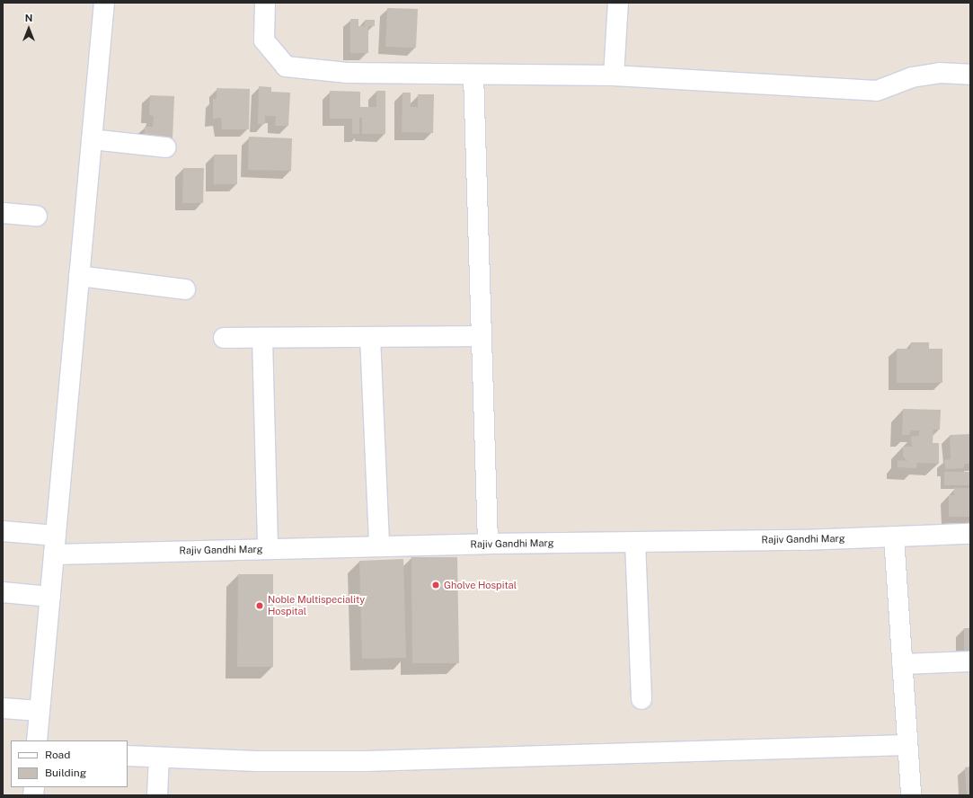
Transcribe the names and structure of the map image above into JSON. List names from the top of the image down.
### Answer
{
  "streets": {
    "street": ["Rajiv Gandhi Marg"]
  },
  "places": ["Gholve Hospital", "Noble Multispeciality Hospital"],
  "legend": ["Road", "Building"],
  "north": "top"
}
